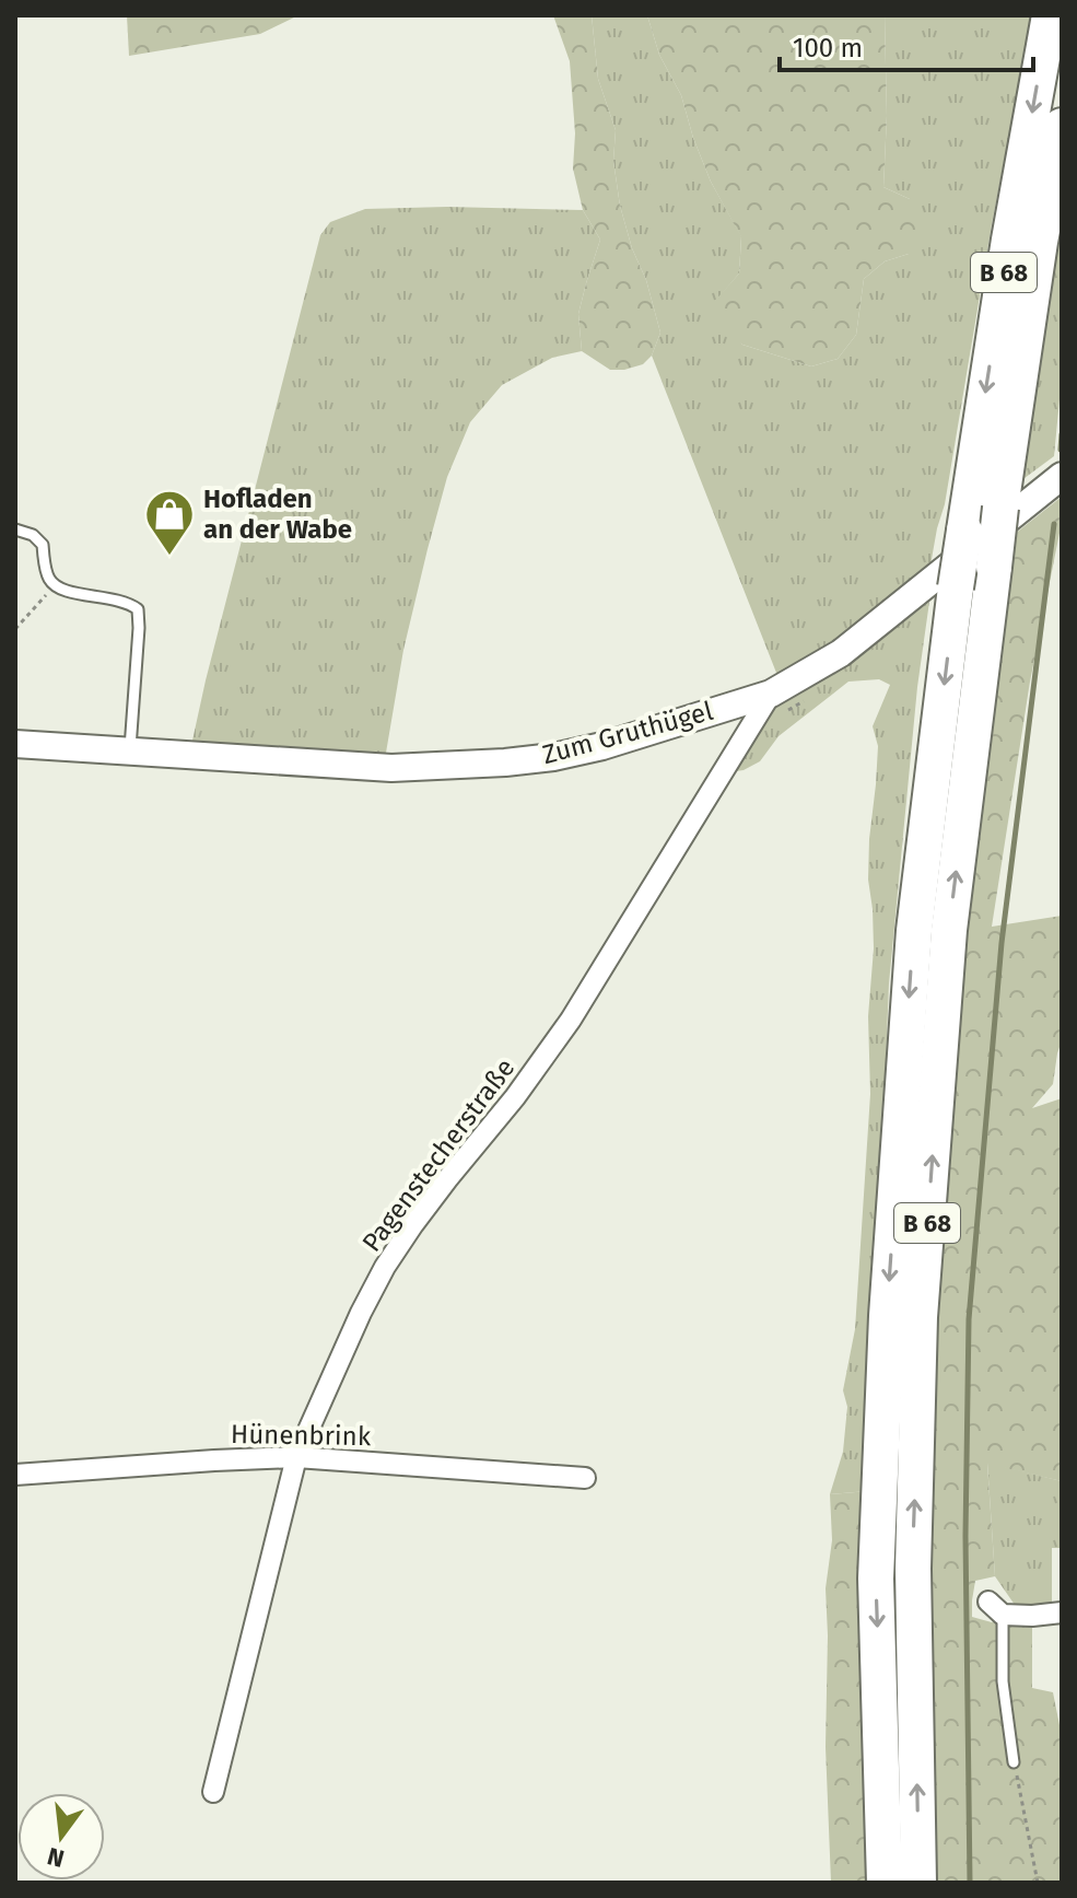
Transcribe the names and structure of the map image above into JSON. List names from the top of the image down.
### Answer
{
  "streets": {
    "highway": ["B 68"],
    "street": ["Zum Gruthügel", "Pagenstecherstraße", "Hünenbrink"]
  },
  "crossings": [
    ["Zum Gruthügel", "Pagenstecherstraße"],
    ["Pagenstecherstraße", "Hünenbrink"]
  ],
  "places": {
    "shop": ["Hofladen an der Wabe"]
  },
  "scale_bar": "100 m",
  "north": "bottom"
}
